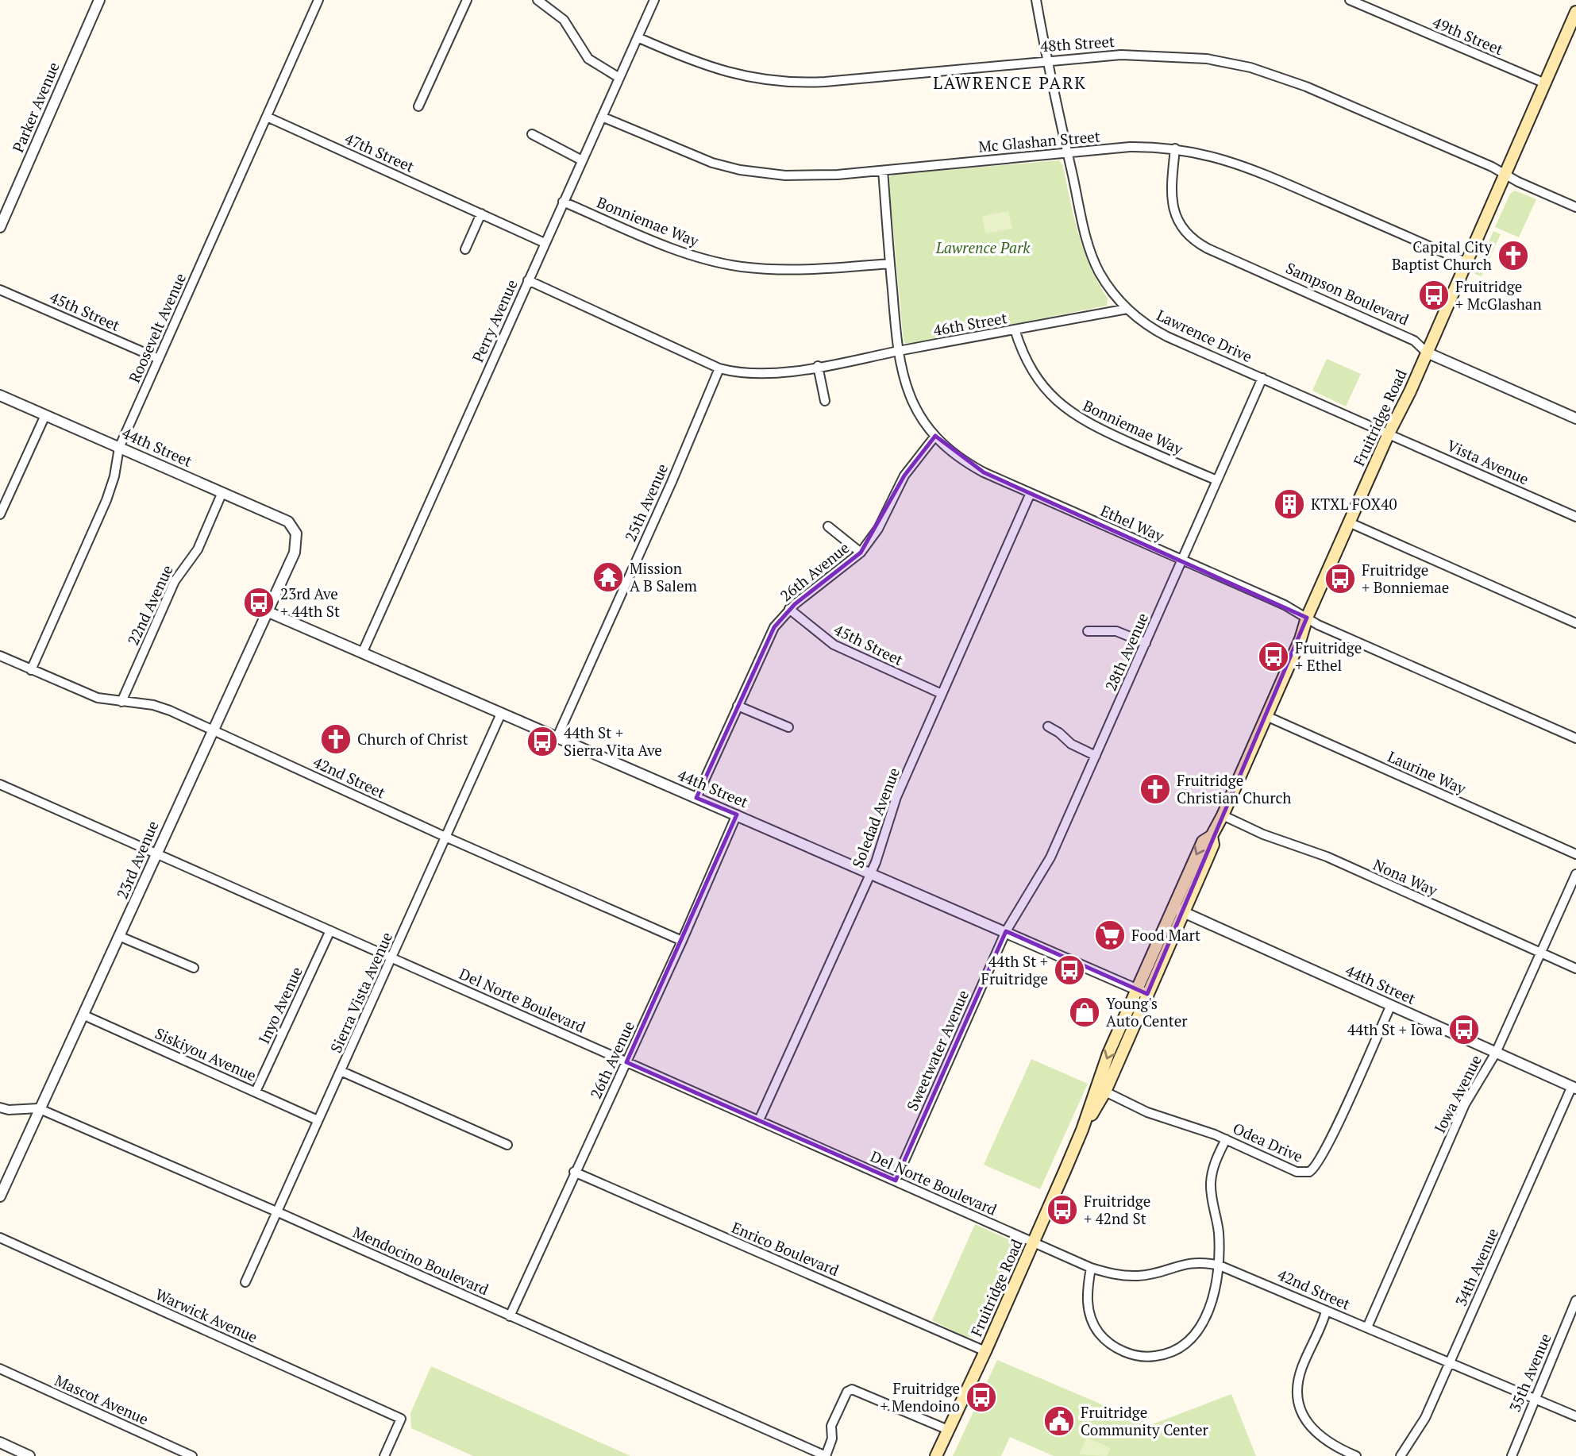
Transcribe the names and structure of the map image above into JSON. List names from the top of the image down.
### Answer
{
  "streets": {
    "main road": ["Fruitridge Road"],
    "street": [
      "49th Street",
      "48th Street",
      "Parker Avenue",
      "Mc Glashan Street",
      "47th Street",
      "Bonniemae Way",
      "Sampson Boulevard",
      "45th Street",
      "Perry Avenue",
      "46th Street",
      "Roosevelt Avenue",
      "Lawrence Drive",
      "44th Street",
      "Vista Avenue",
      "25th Avenue",
      "Ethel Way",
      "26th Avenue",
      "22nd Avenue",
      "28th Avenue",
      "Laurine Way",
      "42nd Street",
      "Soledad Avenue",
      "23rd Avenue",
      "Nona Way",
      "Sierra Vista Avenue",
      "Del Norte Boulevard",
      "Inyo Avenue",
      "Sweetwater Avenue",
      "Siskiyou Avenue",
      "Iowa Avenue",
      "Odea Drive",
      "Enrico Boulevard",
      "Mendocino Boulevard",
      "34th Avenue",
      "Warwick Avenue",
      "35th Avenue",
      "Mascot Avenue"
    ]
  },
  "crossings": [
    ["49th Street", "Fruitridge Road"],
    ["48th Street", "Perry Avenue"],
    ["48th Street", "Lawrence Drive"],
    ["48th Street", "Fruitridge Road"],
    ["Mc Glashan Street", "Sampson Boulevard"],
    ["Mc Glashan Street", "Perry Avenue"],
    ["Mc Glashan Street", "Lawrence Drive"],
    ["Mc Glashan Street", "Fruitridge Road"],
    ["Mc Glashan Street", "Ethel Way"],
    ["47th Street", "Perry Avenue"],
    ["47th Street", "Roosevelt Avenue"],
    ["Bonniemae Way", "Perry Avenue"],
    ["Bonniemae Way", "46th Street"],
    ["Bonniemae Way", "Ethel Way"],
    ["Bonniemae Way", "28th Avenue"],
    ["Sampson Boulevard", "Fruitridge Road"],
    ["45th Street", "Roosevelt Avenue"],
    ["45th Street", "26th Avenue"],
    ["45th Street", "Soledad Avenue"],
    ["Perry Avenue", "46th Street"],
    ["Perry Avenue", "44th Street"],
    ["46th Street", "Lawrence Drive"],
    ["46th Street", "25th Avenue"],
    ["46th Street", "Ethel Way"],
    ["Roosevelt Avenue", "44th Street"],
    ["Roosevelt Avenue", "42nd Street"],
    ["Lawrence Drive", "Fruitridge Road"],
    ["Lawrence Drive", "Vista Avenue"],
    ["Lawrence Drive", "28th Avenue"],
    ["Fruitridge Road", "44th Street"],
    ["Fruitridge Road", "Vista Avenue"],
    ["Fruitridge Road", "Ethel Way"],
    ["Fruitridge Road", "Laurine Way"],
    ["Fruitridge Road", "42nd Street"],
    ["Fruitridge Road", "Nona Way"],
    ["Fruitridge Road", "Del Norte Boulevard"],
    ["Fruitridge Road", "Odea Drive"],
    ["Fruitridge Road", "Enrico Boulevard"],
    ["44th Street", "25th Avenue"],
    ["44th Street", "26th Avenue"],
    ["44th Street", "22nd Avenue"],
    ["44th Street", "28th Avenue"],
    ["44th Street", "Soledad Avenue"],
    ["44th Street", "23rd Avenue"],
    ["44th Street", "Sierra Vista Avenue"],
    ["44th Street", "Sweetwater Avenue"],
    ["44th Street", "Iowa Avenue"],
    ["44th Street", "Odea Drive"],
    ["44th Street", "34th Avenue"],
    ["Ethel Way", "26th Avenue"],
    ["Ethel Way", "28th Avenue"],
    ["Ethel Way", "Soledad Avenue"],
    ["26th Avenue", "42nd Street"],
    ["26th Avenue", "Del Norte Boulevard"],
    ["26th Avenue", "Enrico Boulevard"],
    ["26th Avenue", "Mendocino Boulevard"],
    ["22nd Avenue", "42nd Street"],
    ["28th Avenue", "Sweetwater Avenue"],
    ["42nd Street", "23rd Avenue"],
    ["42nd Street", "Sierra Vista Avenue"],
    ["42nd Street", "Del Norte Boulevard"],
    ["42nd Street", "Iowa Avenue"],
    ["42nd Street", "34th Avenue"],
    ["42nd Street", "35th Avenue"],
    ["Soledad Avenue", "Del Norte Boulevard"],
    ["23rd Avenue", "Del Norte Boulevard"],
    ["23rd Avenue", "Siskiyou Avenue"],
    ["23rd Avenue", "Mendocino Boulevard"],
    ["Nona Way", "Iowa Avenue"],
    ["Sierra Vista Avenue", "Del Norte Boulevard"],
    ["Sierra Vista Avenue", "Siskiyou Avenue"],
    ["Sierra Vista Avenue", "Mendocino Boulevard"],
    ["Del Norte Boulevard", "Inyo Avenue"],
    ["Del Norte Boulevard", "Sweetwater Avenue"],
    ["Inyo Avenue", "Siskiyou Avenue"]
  ],
  "districts": ["LAWRENCE PARK"],
  "parks": ["Lawrence Park"],
  "places": {
    "church": ["Capital City Baptist Church", "Church of Christ", "Fruitridge Christian Church"],
    "bus stop": [
      "Fruitridge + McGlashan",
      "Fruitridge + Bonniemae",
      "23rd Ave + 44th St",
      "Fruitridge + Ethel",
      "44th St + Sierra Vita Ave",
      "44th St + Fruitridge",
      "44th St + Iowa",
      "Fruitridge + 42nd St",
      "Fruitridge + Mendoino"
    ],
    "building": ["KTXL FOX40"],
    "temple": ["Mission A B Salem"],
    "supermarket": ["Food Mart"],
    "shop": ["Young's Auto Center"],
    "public building": ["Fruitridge Community Center"]
  }
}
